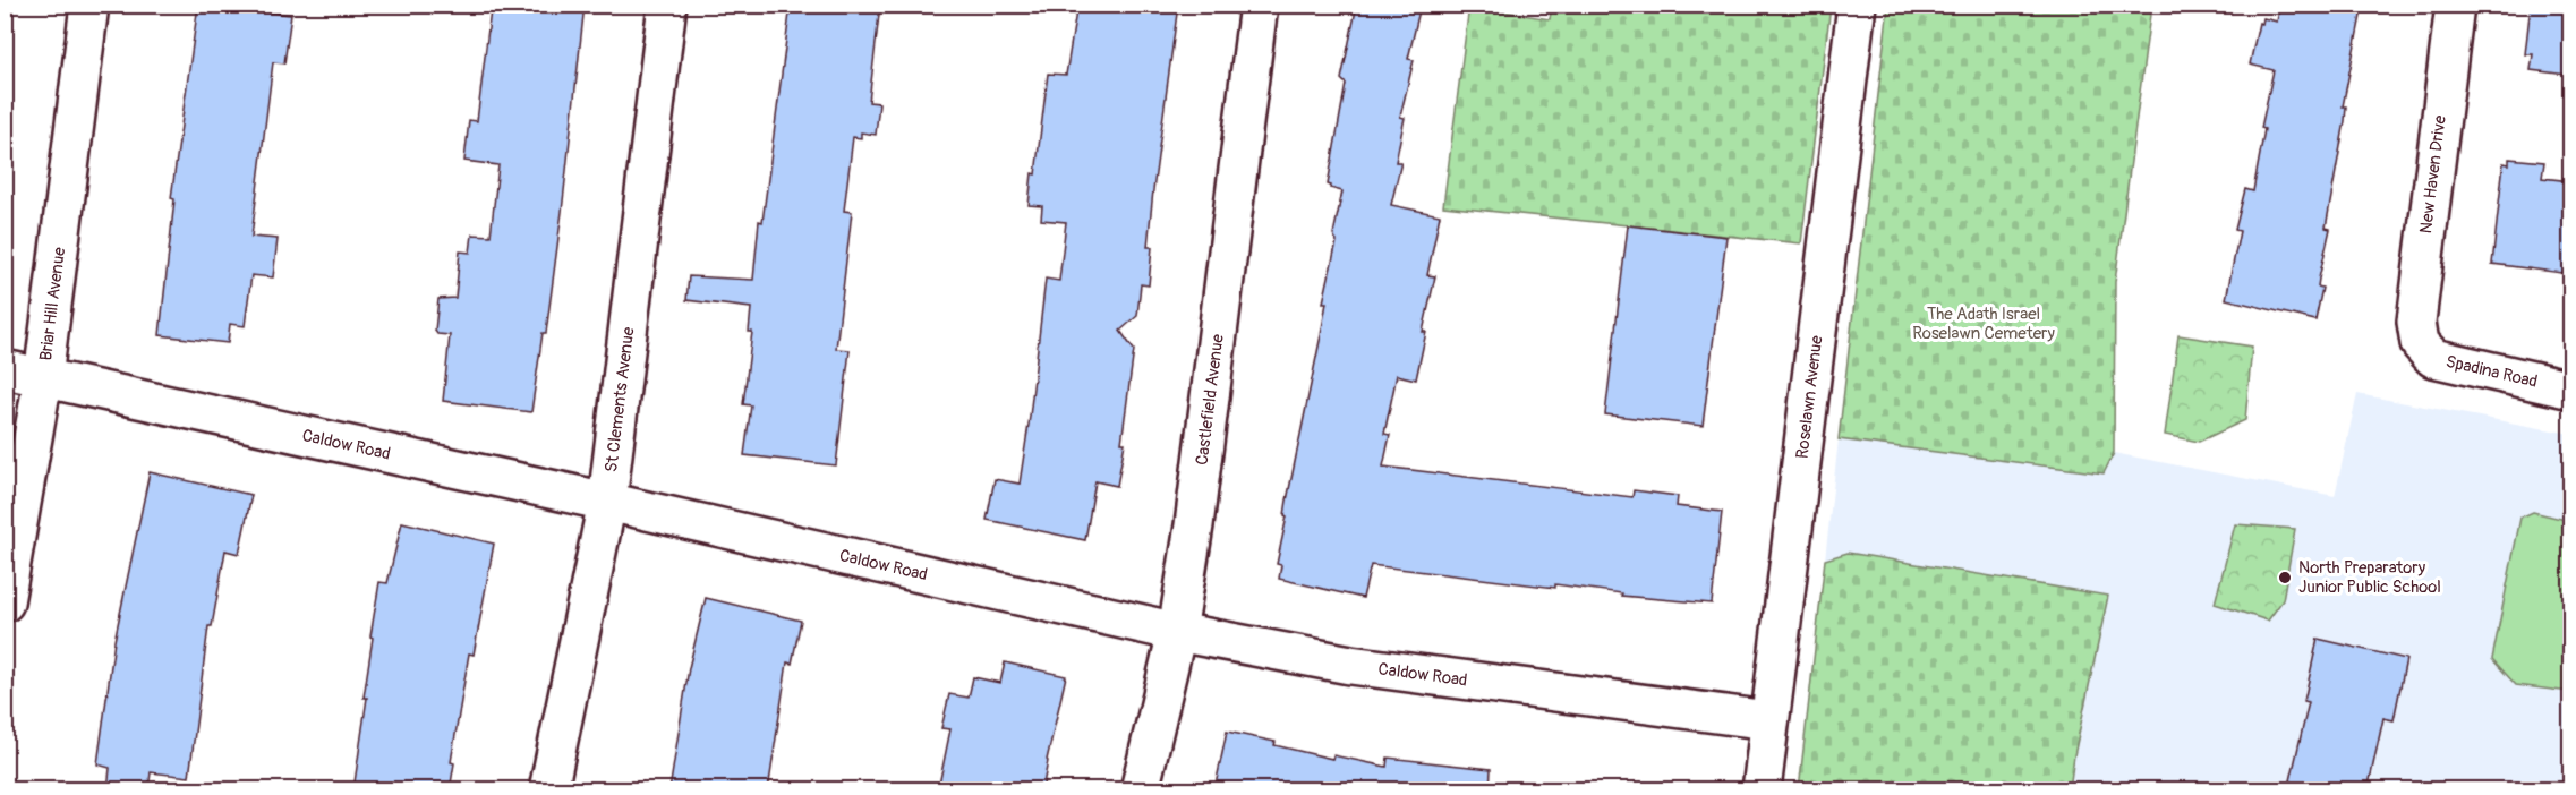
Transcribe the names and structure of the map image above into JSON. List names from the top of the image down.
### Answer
{
  "streets": {
    "street": [
      "New Haven Drive",
      "Briar Hill Avenue",
      "Spadina Road",
      "Roselawn Avenue",
      "St Clements Avenue",
      "Castlefield Avenue",
      "Caldow Road"
    ]
  },
  "crossings": [
    ["New Haven Drive", "Spadina Road"],
    ["Briar Hill Avenue", "Caldow Road"],
    ["Roselawn Avenue", "Caldow Road"],
    ["St Clements Avenue", "Caldow Road"],
    ["Castlefield Avenue", "Caldow Road"]
  ],
  "parks": ["The Adath Israel Roselawn Cemetery"],
  "places": ["North Preparatory Junior Public School"]
}
